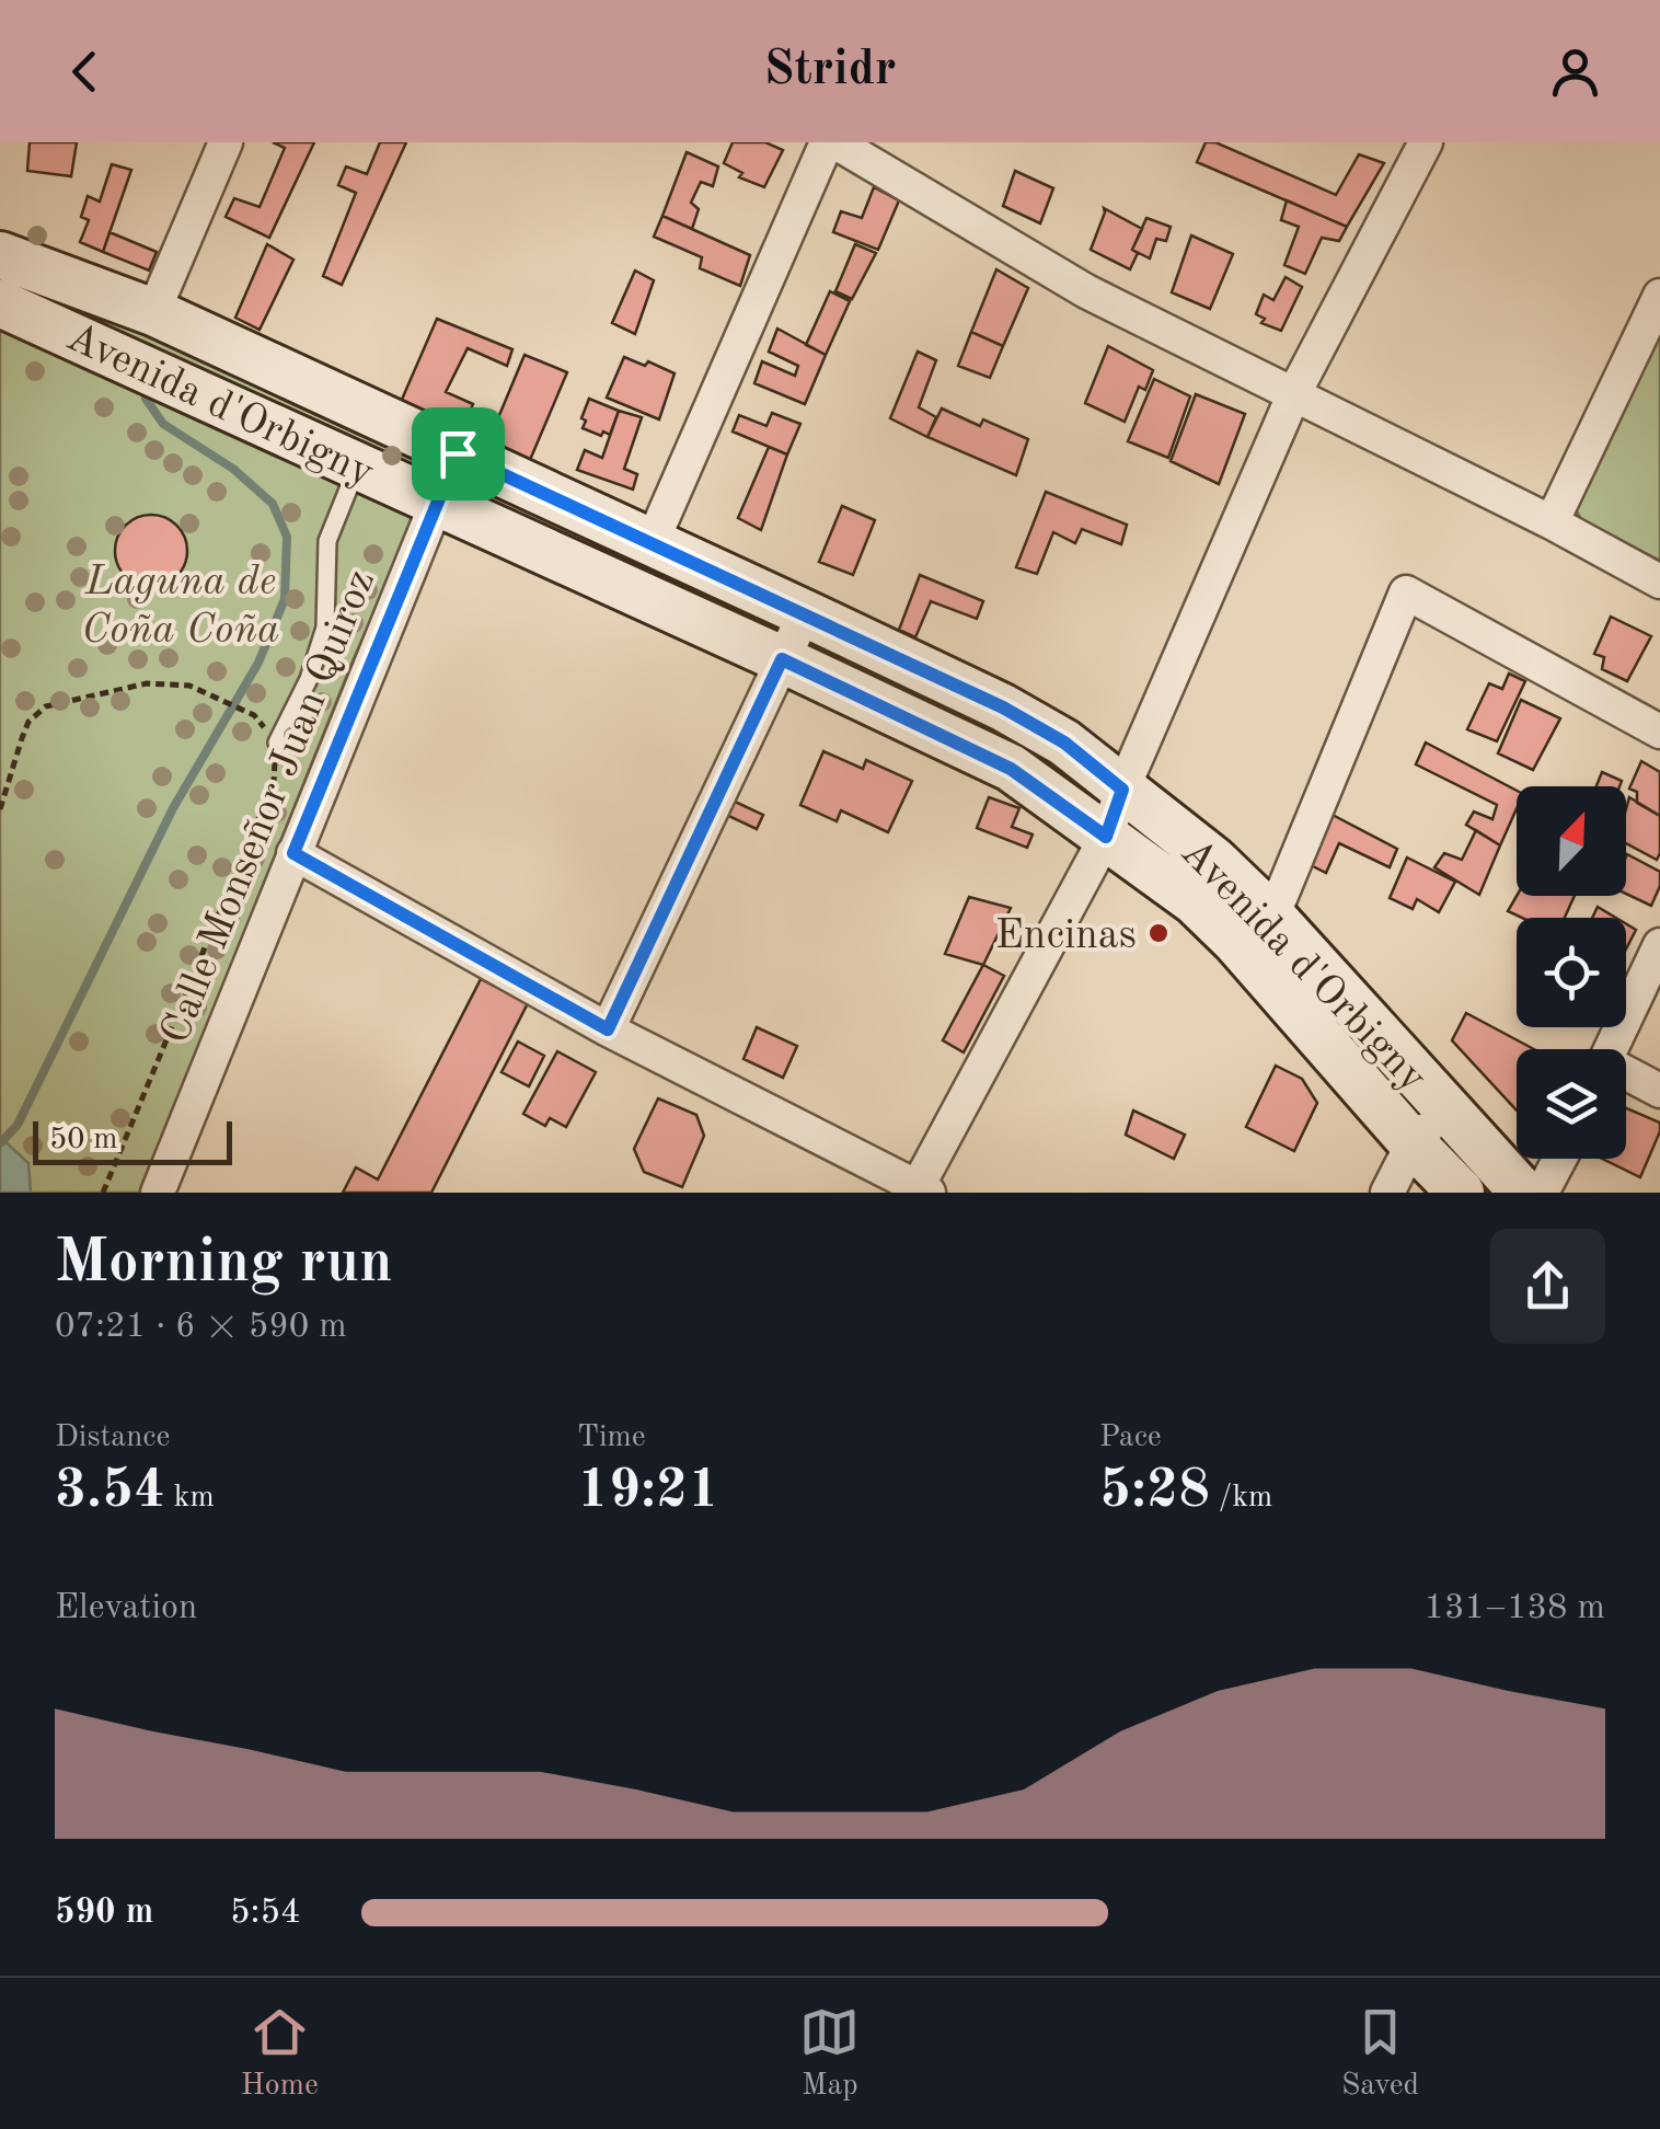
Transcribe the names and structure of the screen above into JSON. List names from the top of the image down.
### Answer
{
  "streets": {
    "main road": ["Avenida d'Orbigny"],
    "street": ["Calle Monseñor Juan Quiroz"]
  },
  "crossings": [
    ["Avenida d'Orbigny", "Calle Monseñor Juan Quiroz"]
  ],
  "parks": ["Laguna de Coña Coña"],
  "places": ["Encinas"],
  "scale_bar": "50 m",
  "north": "top right",
  "page": {
    "header": "Stridr",
    "scale": "50 m",
    "heading": ["Morning run", "07:21 · 6 × 590 m"],
    "stats": [
      ["Distance", "3.54 km"],
      ["Time", "19:21"],
      ["Pace", "5:28 /km"]
    ],
    "chart": ["Elevation", "131–138 m"],
    "list": [
      {
        "name": "590 m",
        "note": "5:54"
      }
    ],
    "tabs": ["Home", "Map", "Saved"]
  }
}
